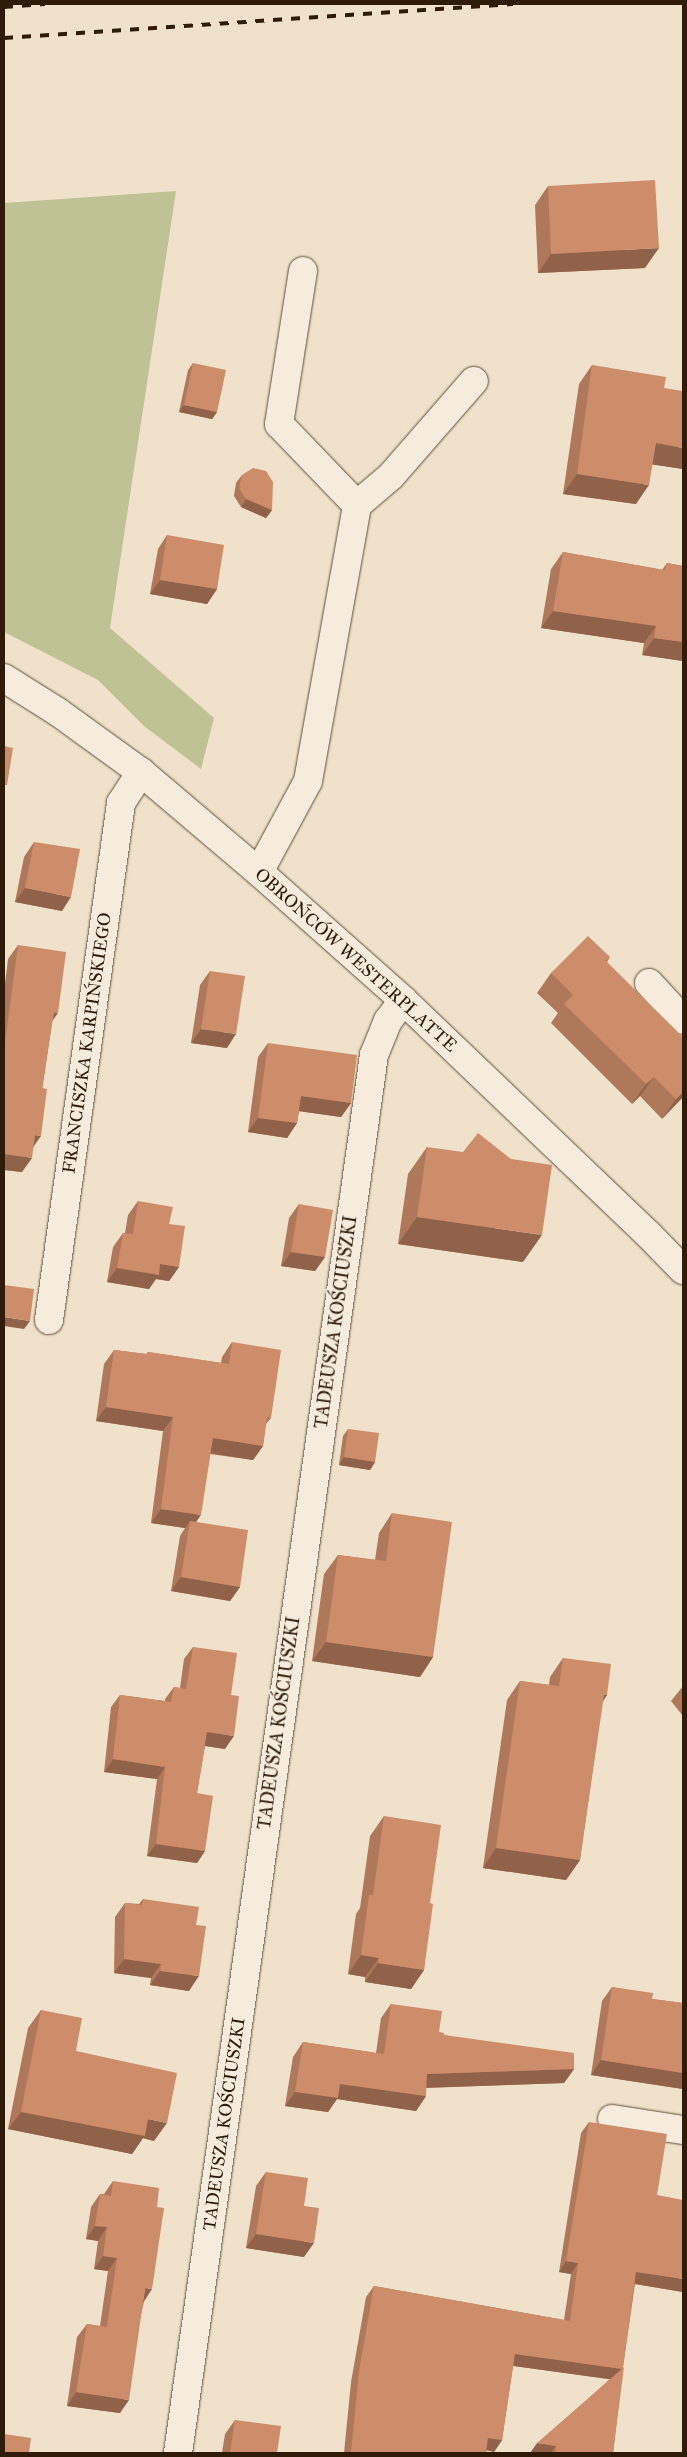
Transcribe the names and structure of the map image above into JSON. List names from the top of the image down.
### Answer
{
  "streets": {
    "street": ["OBROŃCÓW WESTERPLATTE", "FRANCISZKA KARPIŃSKIEGO", "TADEUSZA KOŚCIUSZKI"]
  },
  "crossings": [
    ["OBROŃCÓW WESTERPLATTE", "FRANCISZKA KARPIŃSKIEGO"],
    ["OBROŃCÓW WESTERPLATTE", "TADEUSZA KOŚCIUSZKI"]
  ]
}
